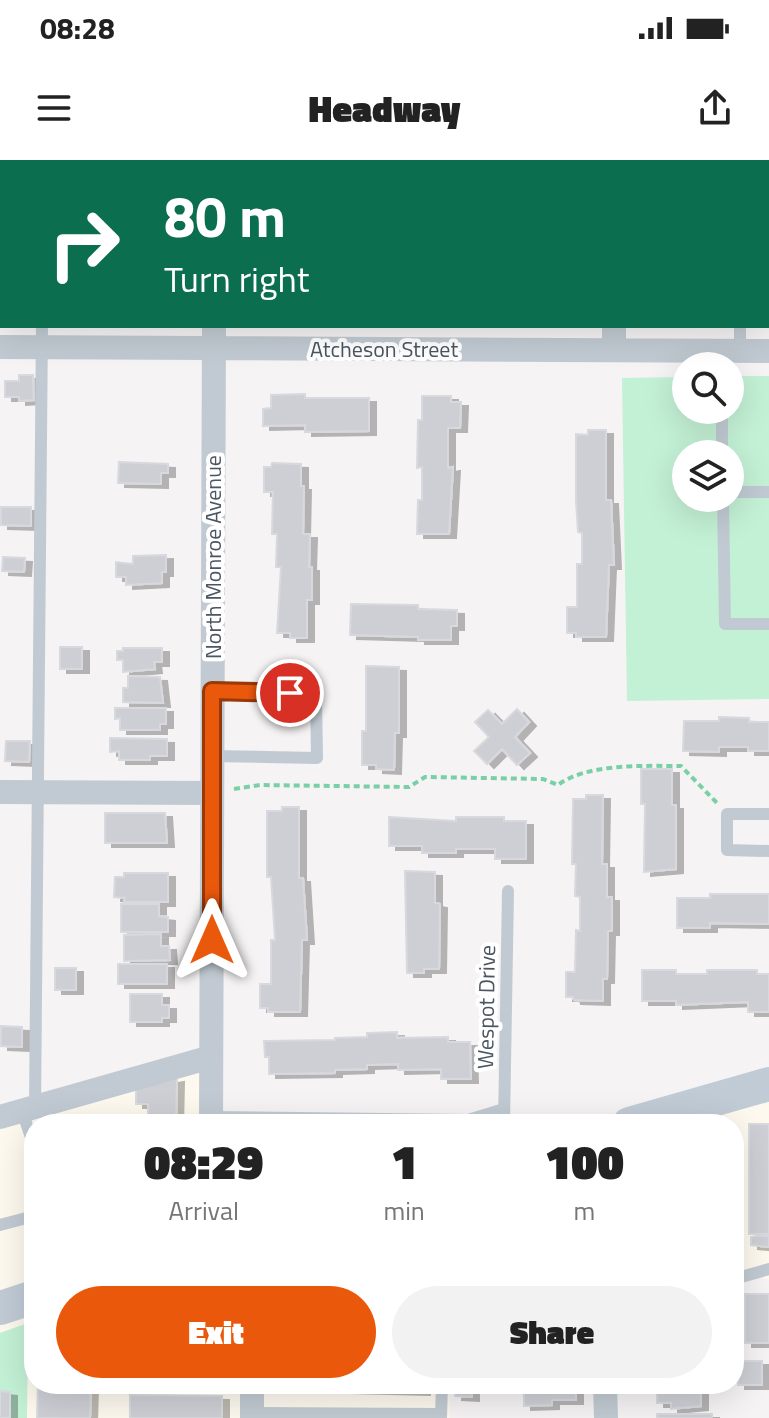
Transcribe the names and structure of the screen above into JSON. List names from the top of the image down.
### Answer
{
  "streets": {
    "street": ["Atcheson Street", "North Monroe Avenue"],
    "lane": ["Wespot Drive"]
  },
  "crossings": [
    ["Atcheson Street", "North Monroe Avenue"]
  ],
  "page": {
    "status": "08:28",
    "header": "Headway",
    "turn": ["80 m", "Turn right"],
    "eta": [
      "08:29",
      "Arrival",
      "1",
      "min",
      "100",
      "m"
    ],
    "buttons": ["Exit", "Share"]
  }
}
